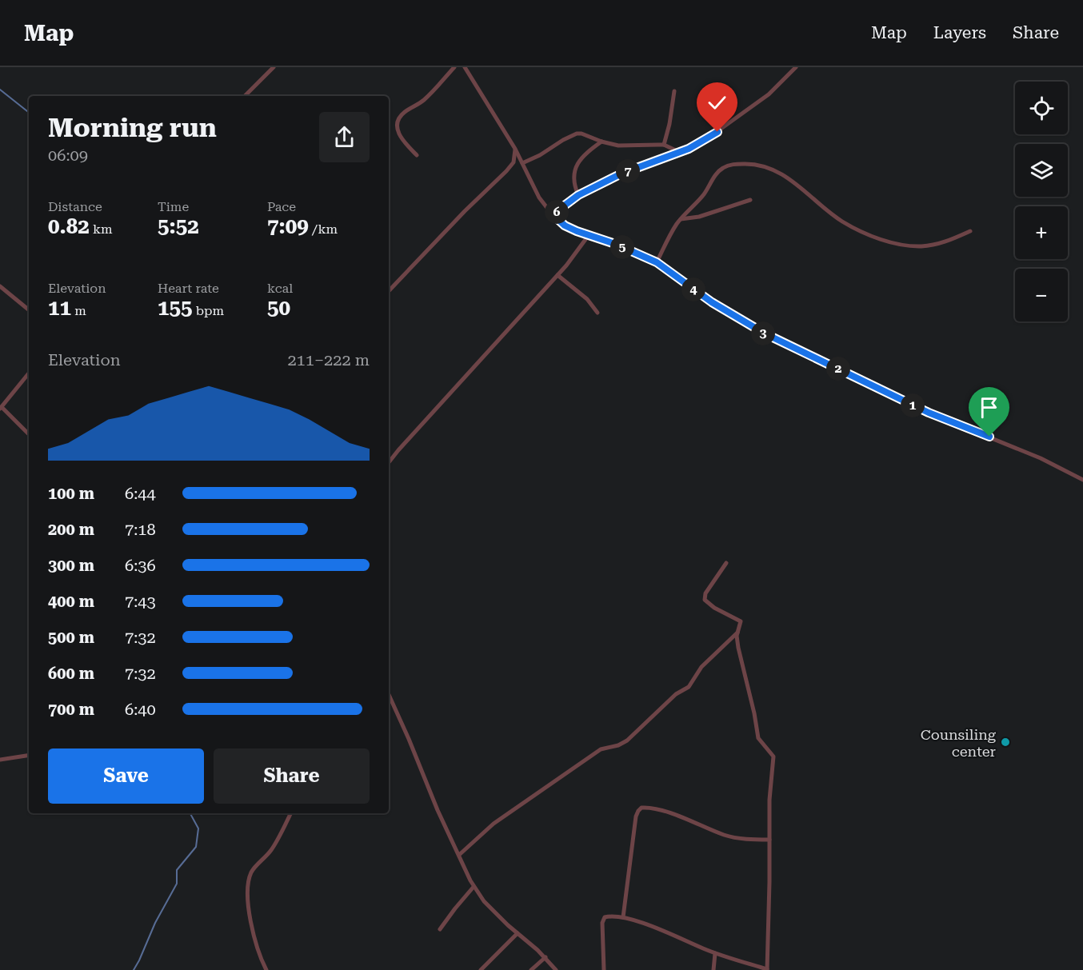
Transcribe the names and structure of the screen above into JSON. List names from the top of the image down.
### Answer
{
  "places": ["Counsiling center"],
  "page": {
    "header": "Map",
    "nav": ["Map", "Layers", "Share"],
    "map_buttons": ["+", "−"],
    "heading": ["Morning run", "06:09"],
    "pins": [
      "7",
      "6",
      "5",
      "4",
      "3",
      "2",
      "1"
    ],
    "stats": [
      ["Distance", "0.82 km"],
      ["Time", "5:52"],
      ["Pace", "7:09 /km"],
      ["Elevation", "11 m"],
      ["Heart rate", "155 bpm"],
      ["kcal", "50"]
    ],
    "chart": ["Elevation", "211–222 m"],
    "list": [
      {
        "name": "100 m",
        "note": "6:44"
      },
      {
        "name": "200 m",
        "note": "7:18"
      },
      {
        "name": "300 m",
        "note": "6:36"
      },
      {
        "name": "400 m",
        "note": "7:43"
      },
      {
        "name": "500 m",
        "note": "7:32"
      },
      {
        "name": "600 m",
        "note": "7:32"
      },
      {
        "name": "700 m",
        "note": "6:40"
      }
    ],
    "buttons": ["Save", "Share"]
  }
}
